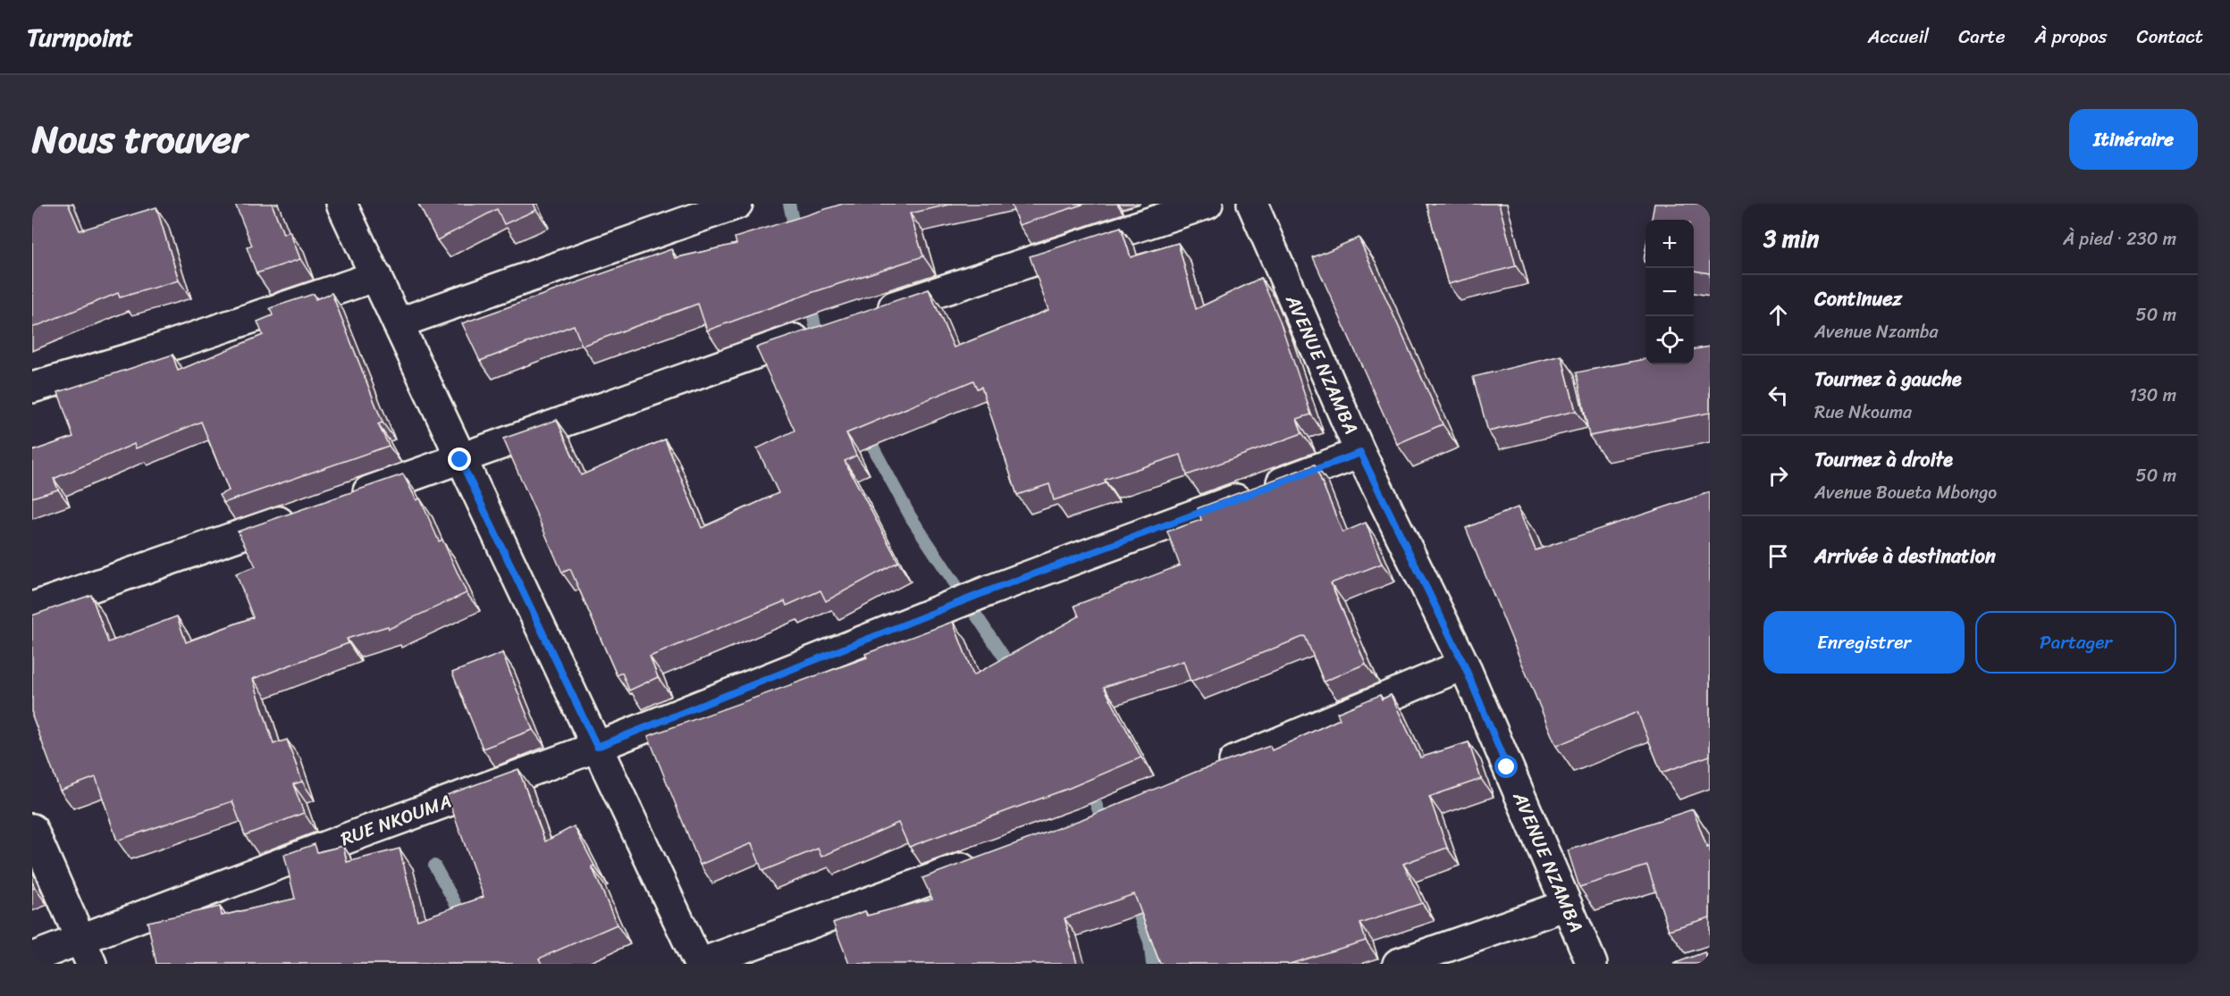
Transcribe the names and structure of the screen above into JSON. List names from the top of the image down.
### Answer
{
  "streets": {
    "street": ["AVENUE NZAMBA", "RUE NKOUMA"]
  },
  "crossings": [
    ["AVENUE NZAMBA", "RUE NKOUMA"]
  ],
  "page": {
    "header": "Turnpoint",
    "nav": [
      "Accueil",
      "Carte",
      "À propos",
      "Contact"
    ],
    "title": "Nous trouver",
    "buttons": [
      "Itinéraire",
      ["Enregistrer", "Partager"]
    ],
    "heading": ["3 min", "À pied · 230 m"],
    "map_buttons": ["+", "−"],
    "list": [
      ["Continuez", "Avenue Nzamba", "50 m"],
      ["Tournez à gauche", "Rue Nkouma", "130 m"],
      ["Tournez à droite", "Avenue Boueta Mbongo", "50 m"],
      "Arrivée à destination"
    ]
  }
}
